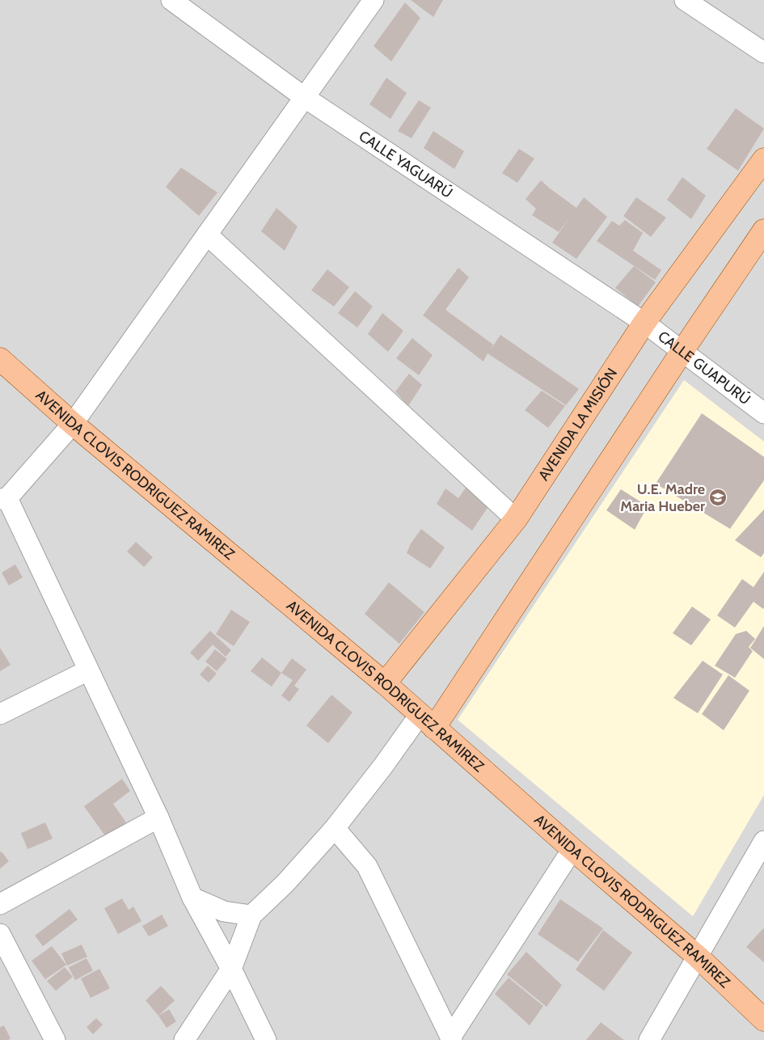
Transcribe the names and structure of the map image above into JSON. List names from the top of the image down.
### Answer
{
  "streets": {
    "main road": ["AVENIDA LA MISIÓN", "AVENIDA CLOVIS RODRIGUEZ RAMIREZ"],
    "street": ["CALLE YAGUARÚ", "CALLE GUAPURÚ"]
  },
  "crossings": [
    ["CALLE YAGUARÚ", "CALLE GUAPURÚ"],
    ["CALLE YAGUARÚ", "AVENIDA LA MISIÓN"],
    ["CALLE GUAPURÚ", "AVENIDA LA MISIÓN"],
    ["AVENIDA LA MISIÓN", "AVENIDA CLOVIS RODRIGUEZ RAMIREZ"]
  ],
  "places": {
    "school or university": ["U.E. Madre Maria Hueber"]
  }
}
